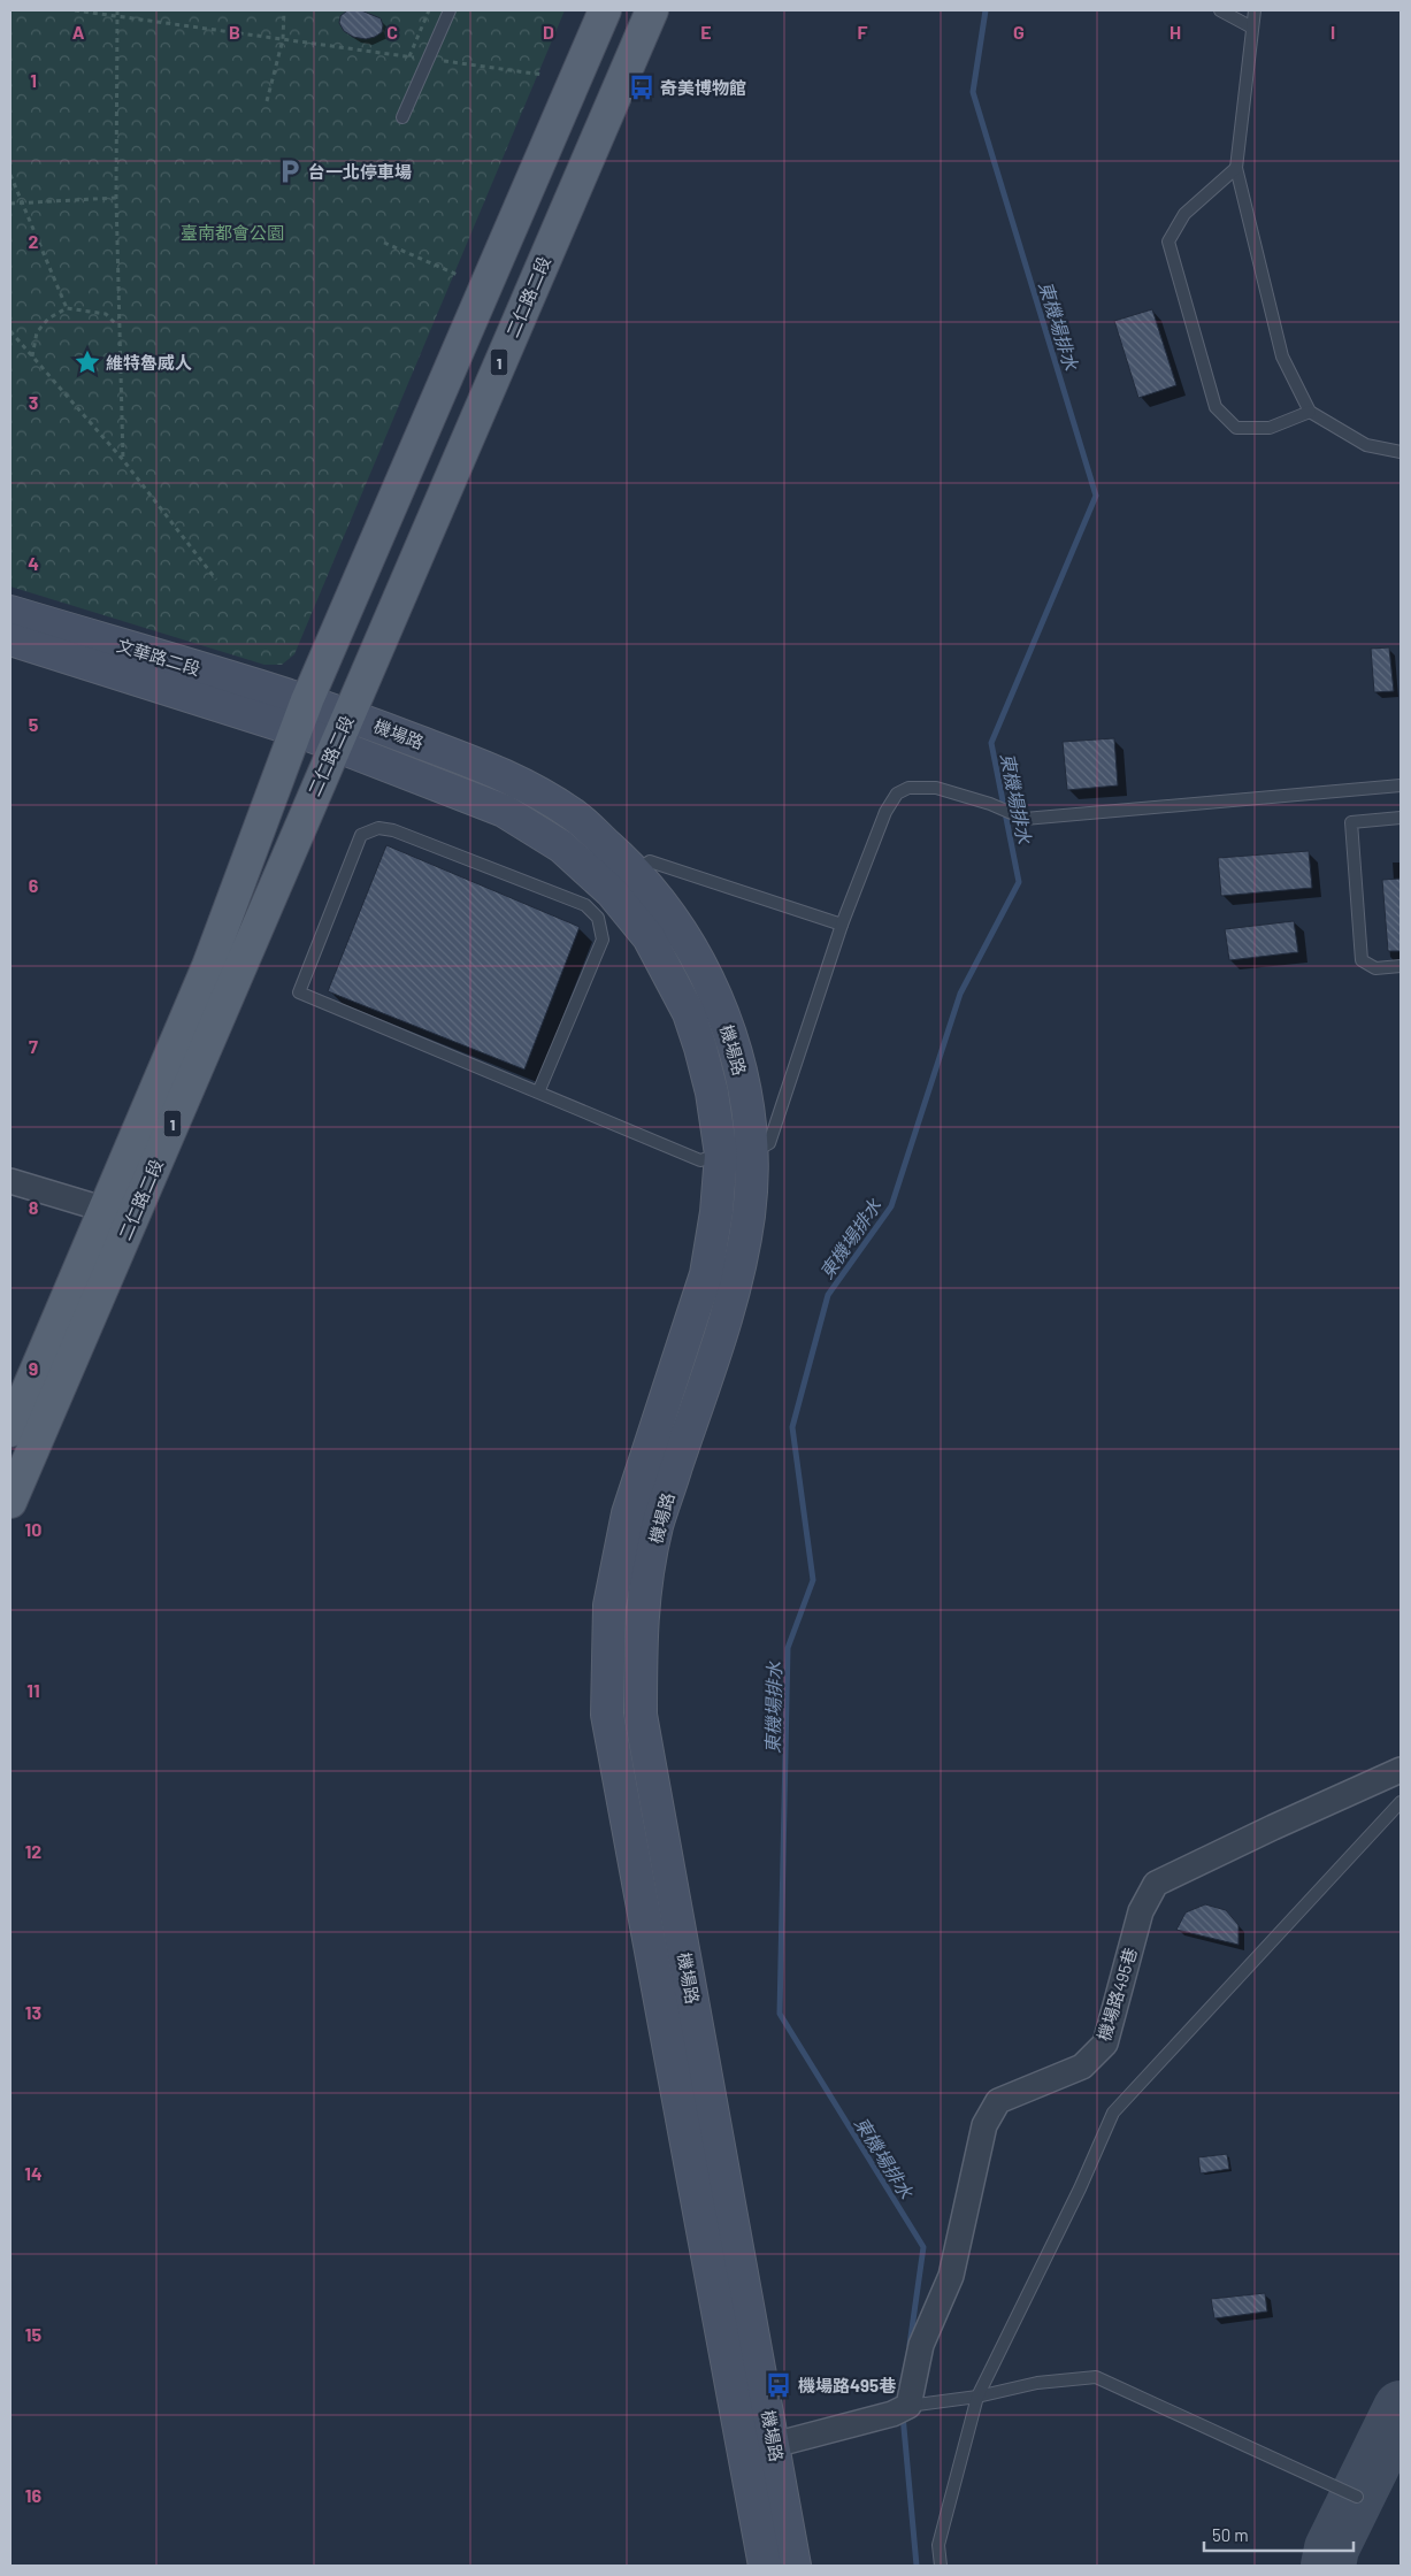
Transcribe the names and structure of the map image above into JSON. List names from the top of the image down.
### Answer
{
  "streets": {
    "main road": ["二仁路二段", "1"],
    "street": ["文華路二段", "機場路", "機場路495巷"]
  },
  "crossings": [
    ["二仁路二段", "文華路二段"],
    ["二仁路二段", "機場路"],
    ["文華路二段", "機場路"]
  ],
  "water": ["東機場排水"],
  "parks": ["臺南都會公園"],
  "places": {
    "bus stop": ["奇美博物館", "機場路495巷"],
    "parking": ["台一北停車場"],
    "place": ["維特魯威人"]
  },
  "scale_bar": "50 m",
  "grid": {
    "columns": [
      "A",
      "B",
      "C",
      "D",
      "E",
      "F",
      "G",
      "H",
      "I"
    ],
    "rows": [
      "1",
      "2",
      "3",
      "4",
      "5",
      "6",
      "7",
      "8",
      "9",
      "10",
      "11",
      "12",
      "13",
      "14",
      "15",
      "16"
    ]
  }
}
